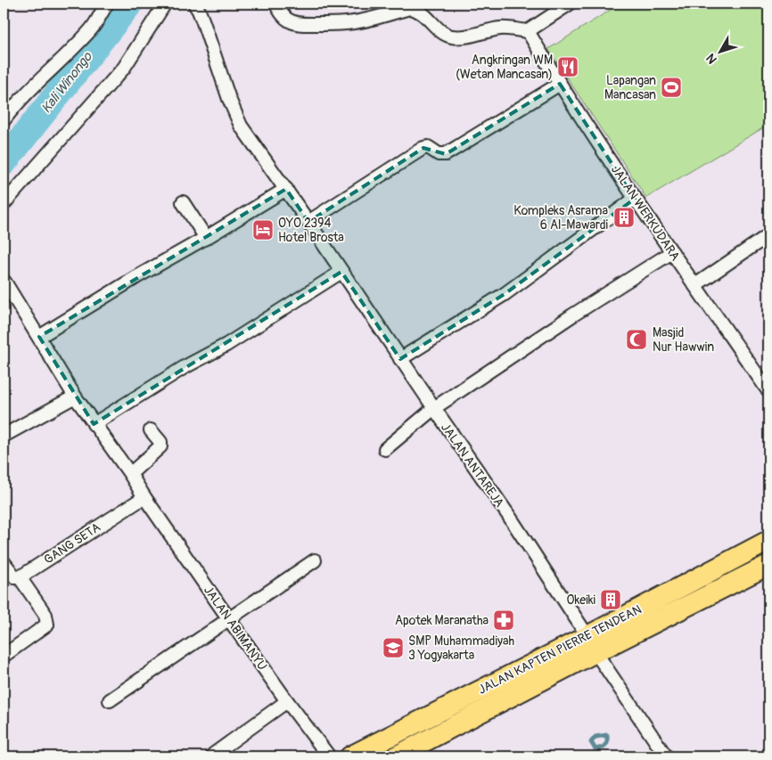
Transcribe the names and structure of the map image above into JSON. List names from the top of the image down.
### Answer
{
  "streets": {
    "main road": ["JALAN KAPTEN PIERRE TENDEAN"],
    "street": [
      "JALAN WERKUDARA",
      "JALAN ANTAREJA",
      "GANG SETA",
      "JALAN ABIMANYU"
    ]
  },
  "crossings": [
    ["JALAN ANTAREJA", "JALAN KAPTEN PIERRE TENDEAN"],
    ["GANG SETA", "JALAN ABIMANYU"]
  ],
  "water": ["Kali Winongo"],
  "places": {
    "restaurant": ["Angkringan WM (Wetan Mancasan)"],
    "sports": ["Lapangan Mancasan"],
    "building": ["Kompleks Asrama 6 Al-Mawardi", "Okeiki"],
    "hotel": ["OYO 2394 Hotel Brosta"],
    "mosque": ["Masjid Nur Hawwin"],
    "pharmacy": ["Apotek Maranatha"],
    "school or university": ["SMP Muhammadiyah 3 Yogyakarta"]
  },
  "north": "bottom left"
}
